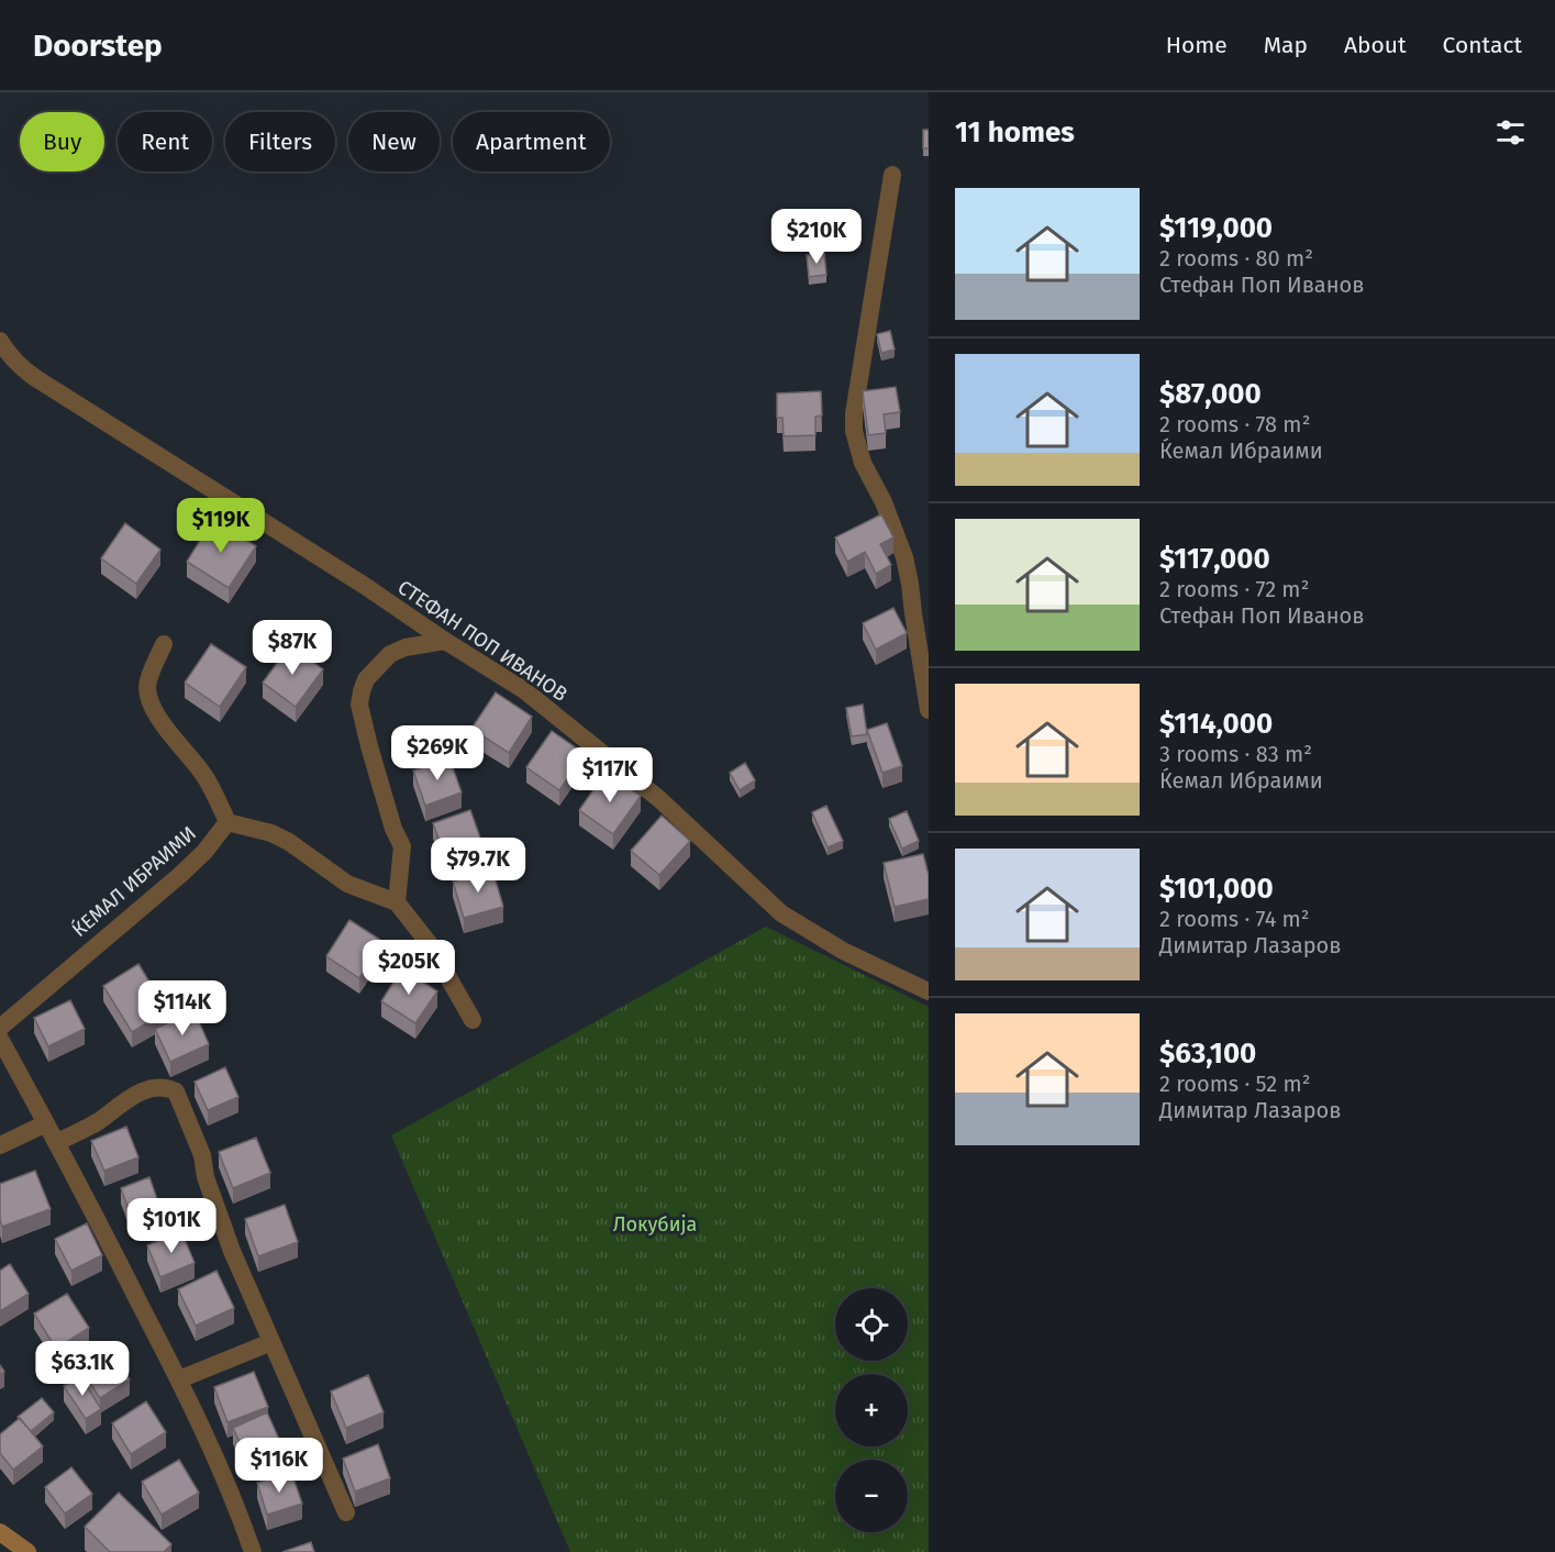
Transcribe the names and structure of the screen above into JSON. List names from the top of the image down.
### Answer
{
  "streets": {
    "street": ["СТЕФАН ПОП ИВАНОВ", "ЌЕМАЛ ИБРАИМИ"]
  },
  "parks": ["Локубија"],
  "page": {
    "header": "Doorstep",
    "nav": [
      "Home",
      "Map",
      "About",
      "Contact"
    ],
    "heading": "11 homes",
    "chip": [
      "Buy",
      "Rent",
      "Filters",
      "New",
      "Apartment"
    ],
    "list": [
      {
        "name": "$119,000",
        "note": "2 rooms · 80 m² · Стефан Поп Иванов"
      },
      {
        "name": "$87,000",
        "note": "2 rooms · 78 m² · Ќемал Ибраими"
      },
      {
        "name": "$117,000",
        "note": "2 rooms · 72 m² · Стефан Поп Иванов"
      },
      {
        "name": "$114,000",
        "note": "3 rooms · 83 m² · Ќемал Ибраими"
      },
      {
        "name": "$101,000",
        "note": "2 rooms · 74 m² · Димитар Лазаров"
      },
      {
        "name": "$63,100",
        "note": "2 rooms · 52 m² · Димитар Лазаров"
      }
    ],
    "price": [
      "$210K",
      "$119K",
      "$87K",
      "$269K",
      "$117K",
      "$79.7K",
      "$205K",
      "$114K",
      "$101K",
      "$63.1K",
      "$116K"
    ],
    "map_buttons": ["+", "−"]
  }
}
